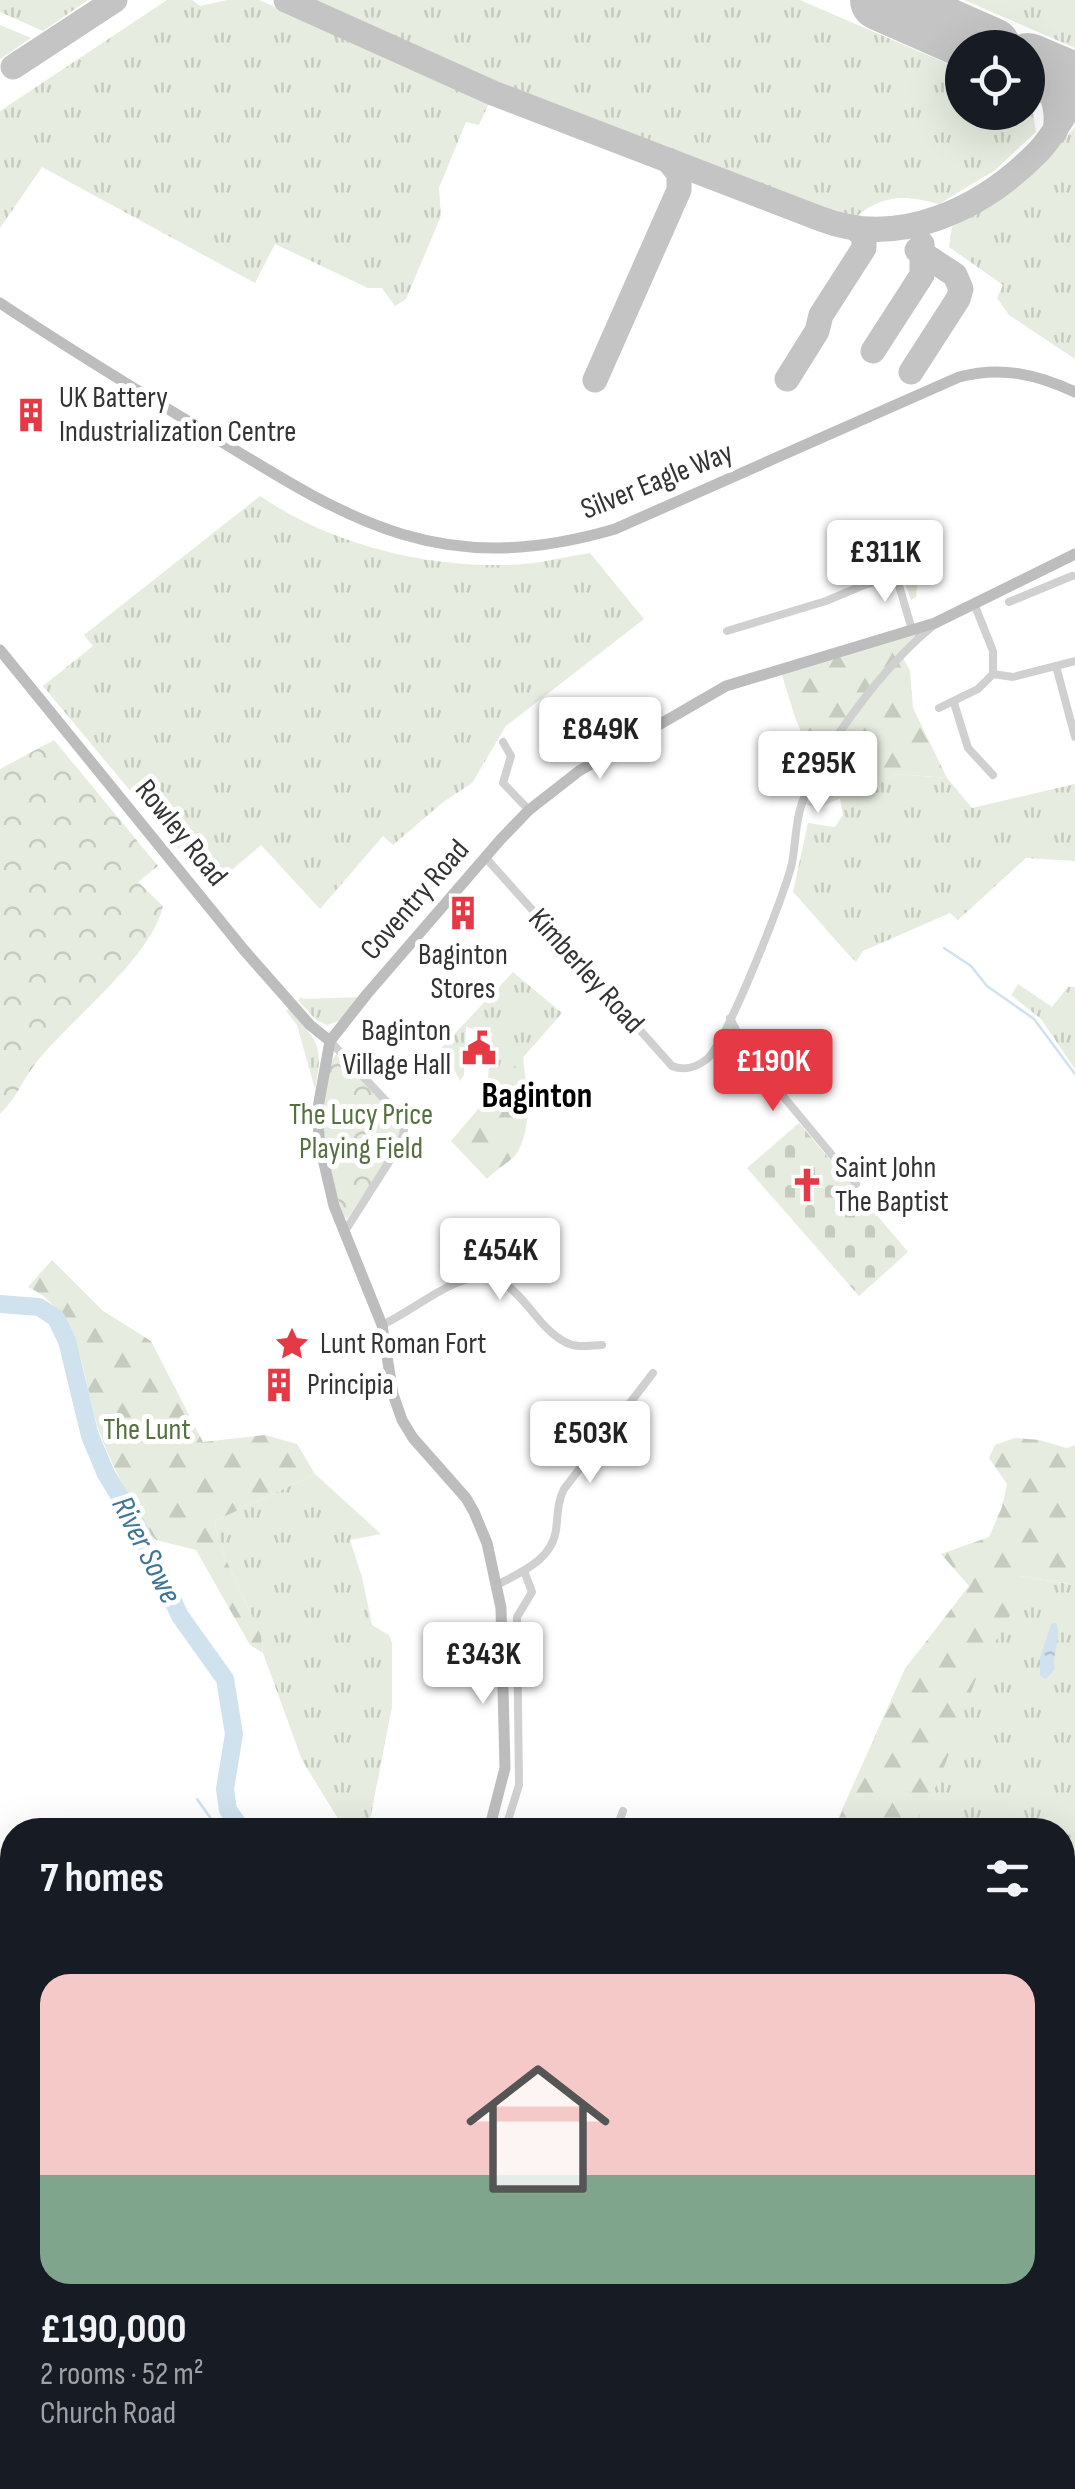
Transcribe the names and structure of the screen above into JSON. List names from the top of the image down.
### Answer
{
  "streets": {
    "street": [
      "Silver Eagle Way",
      "Rowley Road",
      "Coventry Road",
      "Kimberley Road"
    ]
  },
  "crossings": [
    ["Rowley Road", "Coventry Road"],
    ["Coventry Road", "Kimberley Road"]
  ],
  "districts": ["Baginton"],
  "water": ["River Sowe"],
  "parks": ["The Lucy Price Playing Field", "The Lunt"],
  "places": {
    "building": ["UK Battery Industrialization Centre", "Baginton Stores", "Principia"],
    "public building": ["Baginton Village Hall"],
    "church": ["Saint John The Baptist"],
    "place": ["Lunt Roman Fort"]
  },
  "page": {
    "price": [
      "£311K",
      "£849K",
      "£295K",
      "£190K",
      "£454K",
      "£503K",
      "£343K"
    ],
    "heading": "7 homes",
    "list": [
      {
        "name": "£190,000",
        "note": "2 rooms · 52 m² · Church Road"
      }
    ]
  }
}
